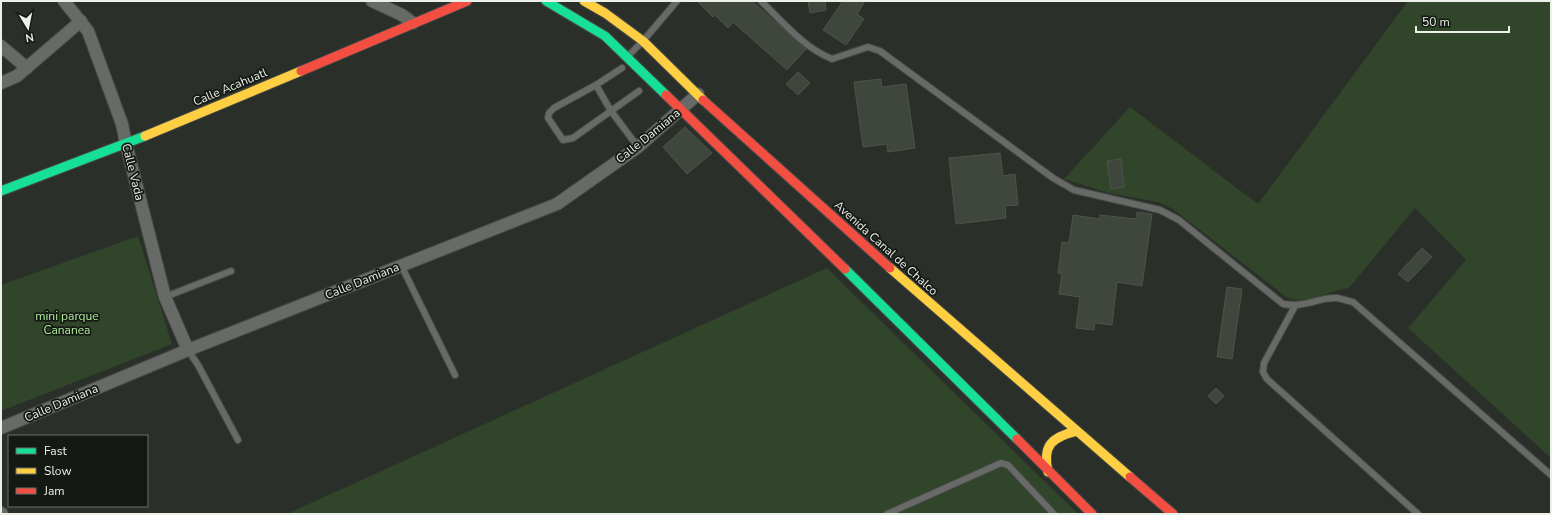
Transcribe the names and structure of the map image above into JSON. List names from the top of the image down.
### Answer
{
  "streets": {
    "main road": ["Calle Acahuatl", "Avenida Canal de Chalco"],
    "street": ["Calle Damiana", "Calle Vada"]
  },
  "crossings": [
    ["Calle Acahuatl", "Calle Vada"],
    ["Calle Damiana", "Calle Vada"],
    ["Calle Damiana", "Avenida Canal de Chalco"]
  ],
  "parks": ["mini parque Cananea"],
  "legend": ["Fast", "Slow", "Jam"],
  "scale_bar": "50 m",
  "north": "bottom"
}
